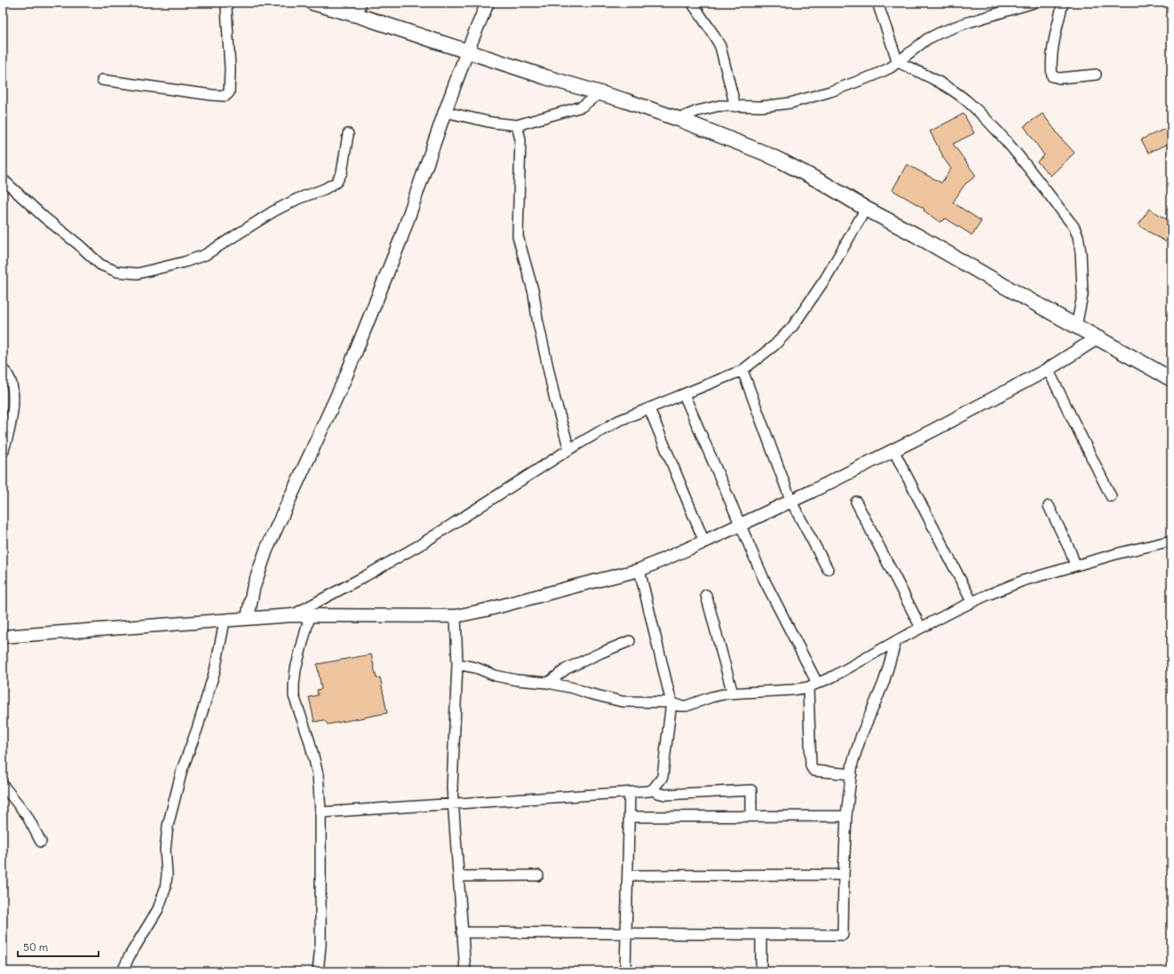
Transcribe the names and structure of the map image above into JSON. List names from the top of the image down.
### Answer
{
  "scale_bar": "50 m"
}
